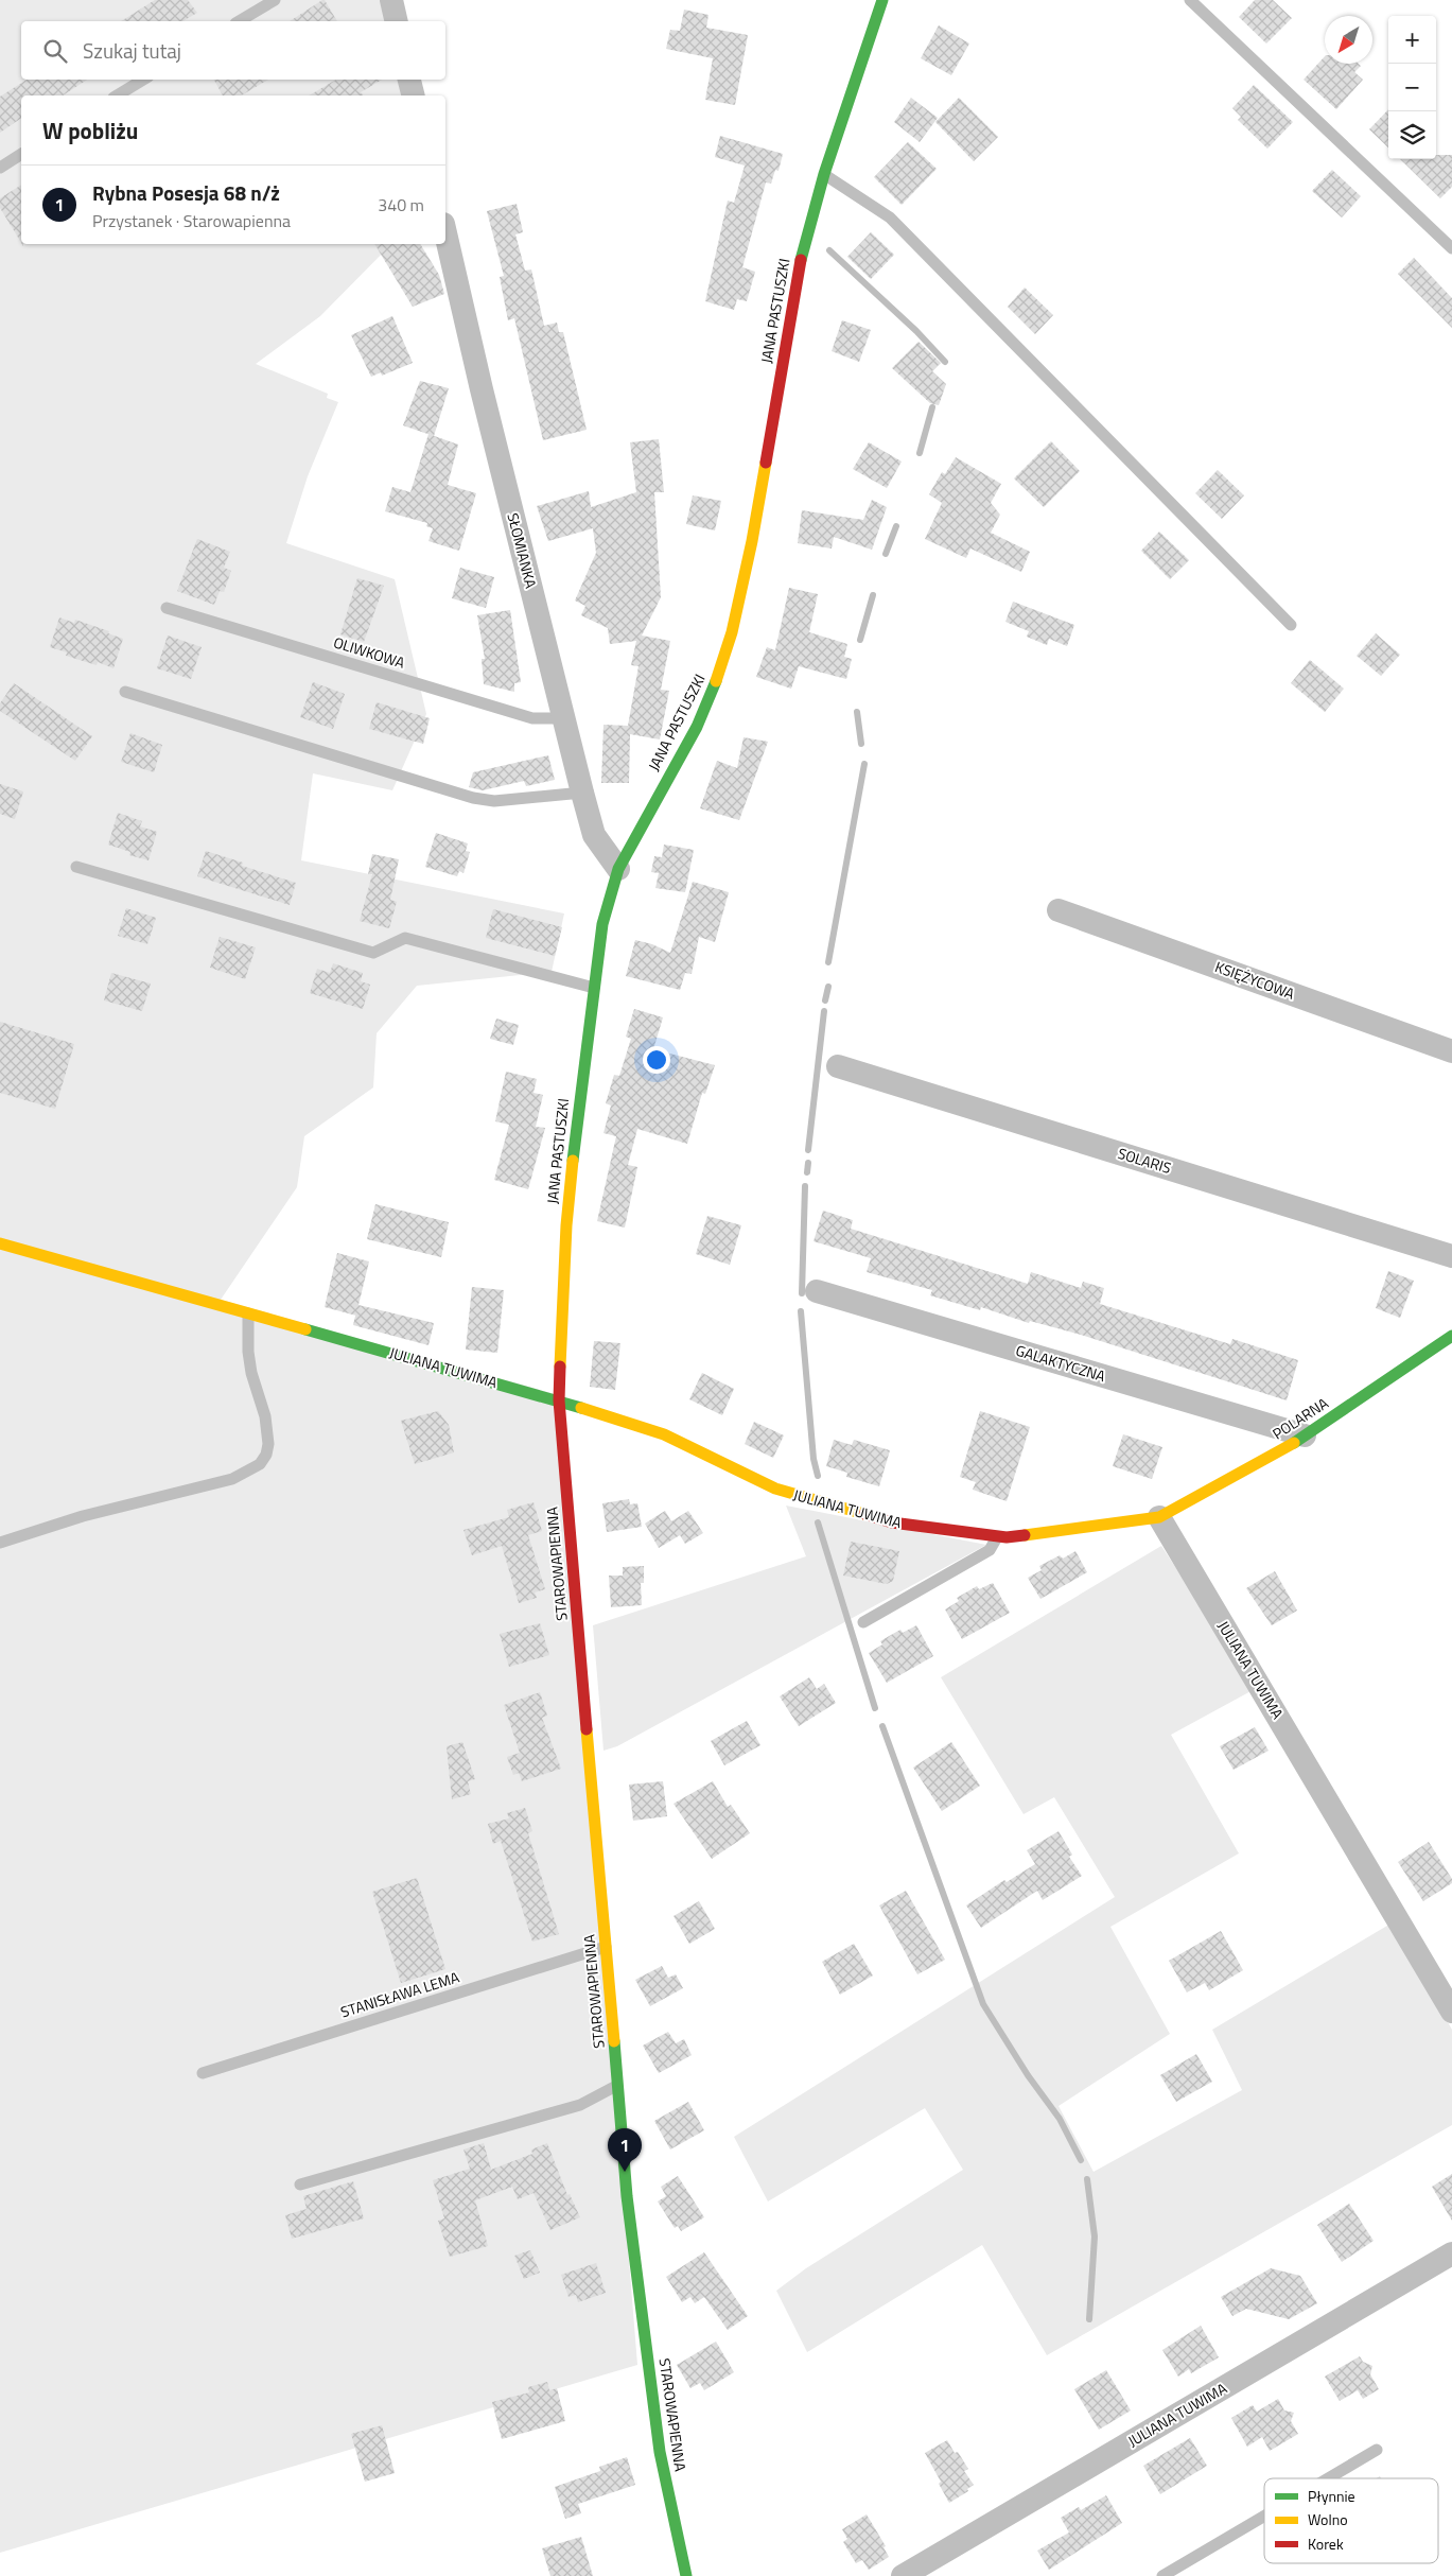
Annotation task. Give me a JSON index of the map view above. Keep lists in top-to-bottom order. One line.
{"streets":{"street":["JANA PASTUSZKI","SŁOMIANKA","KSIĘŻYCOWA","SOLARIS","GALAKTYCZNA","JULIANA TUWIMA","POLARNA","STAROWAPIENNA"],"lane":["OLIWKOWA","STANISŁAWA LEMA"]},"crossings":[["JANA PASTUSZKI","SŁOMIANKA"],["JANA PASTUSZKI","JULIANA TUWIMA"],["JANA PASTUSZKI","STAROWAPIENNA"],["SŁOMIANKA","OLIWKOWA"],["GALAKTYCZNA","POLARNA"],["JULIANA TUWIMA","POLARNA"],["JULIANA TUWIMA","STAROWAPIENNA"],["STAROWAPIENNA","STANISŁAWA LEMA"]],"legend":["Płynnie","Wolno","Korek"],"north":"bottom left","page":{"map_buttons":["+","−"],"search":"Szukaj tutaj","heading":"W pobliżu","list":[{"mark":"1","name":"Rybna Posesja 68 n/ż","note":"Przystanek · Starowapienna","value":"340 m"}],"pins":"1"}}
